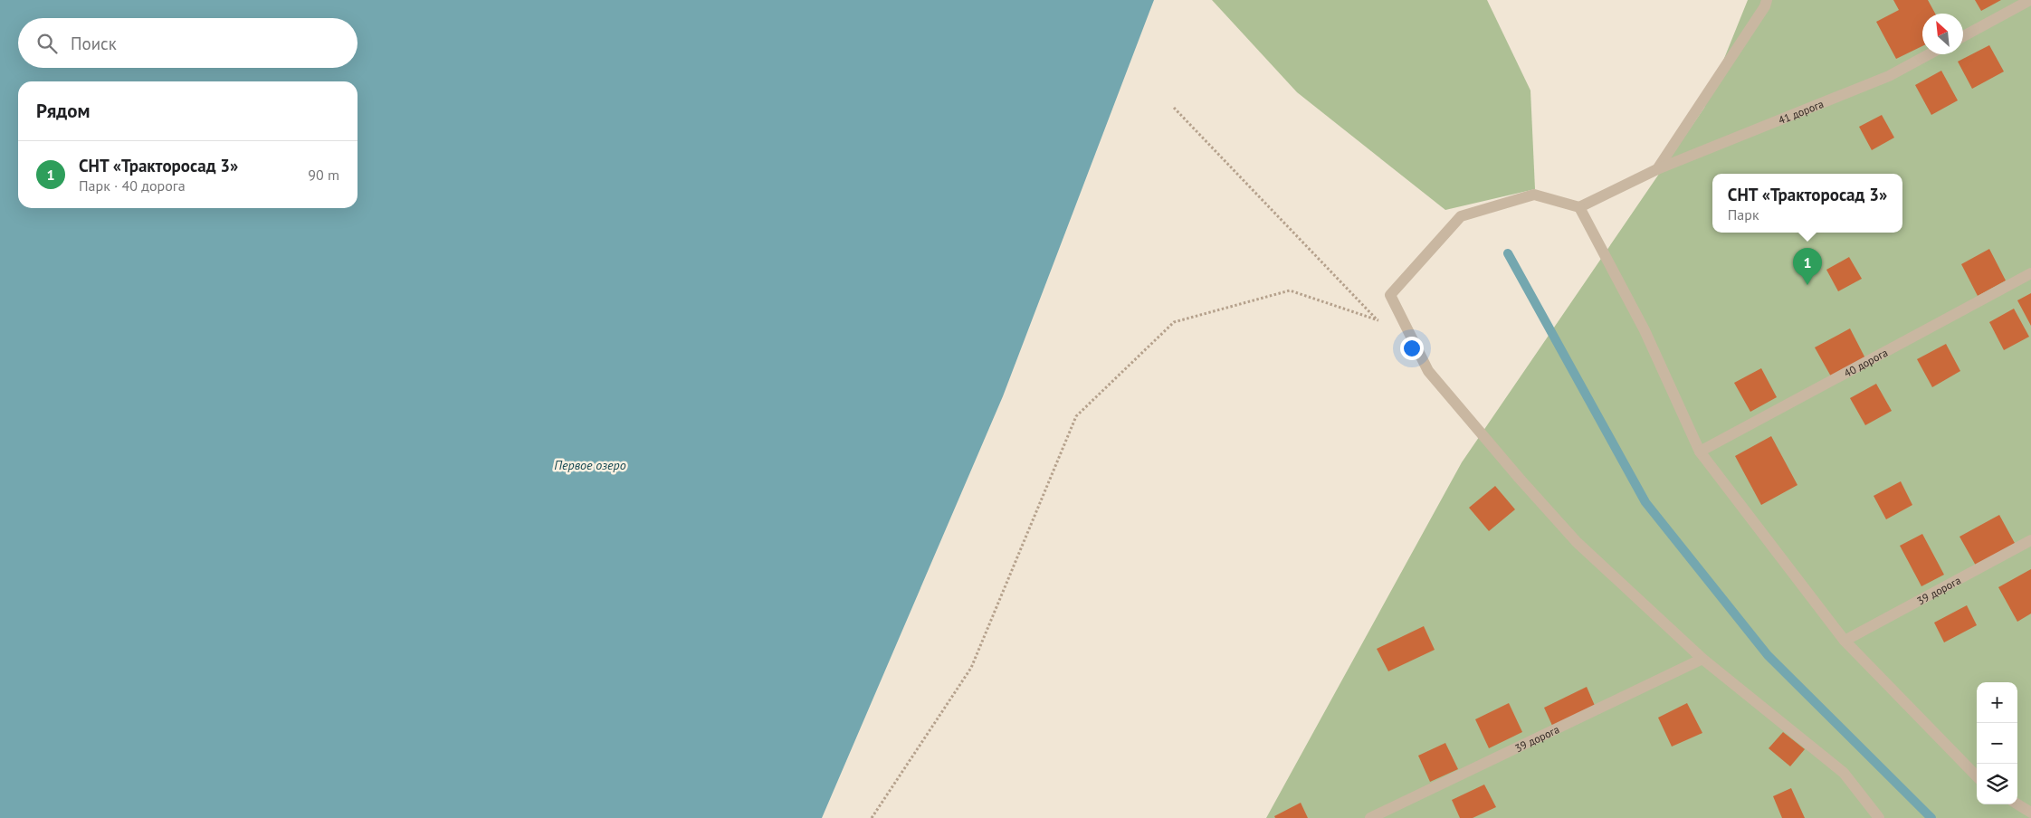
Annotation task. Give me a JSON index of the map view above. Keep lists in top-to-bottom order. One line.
{"streets":{"street":["41 дорога","40 дорога","39 дорога"]},"water":["Первое озеро"],"north":"top left","page":{"search":"Поиск","heading":"Рядом","list":[{"mark":"1","name":"СНТ «Тракторосад 3»","note":"Парк · 40 дорога","value":"90 m"}],"popup":["СНТ «Тракторосад 3»","Парк"],"pins":"1","map_buttons":["+","−"]}}
